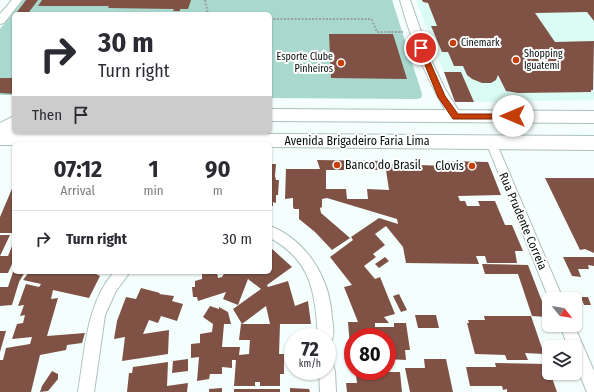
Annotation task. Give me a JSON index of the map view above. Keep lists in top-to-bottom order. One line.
{"streets":{"highway":["Avenida Brigadeiro Faria Lima"],"street":["Rua Prudente Correia"]},"crossings":[["Avenida Brigadeiro Faria Lima","Rua Prudente Correia"]],"places":["Cinemark","Shopping Iguatemi","Esporte Clube Pinheiros","Banco do Brasil","Clovis"],"north":"bottom right","page":{"turn":["30 m","Turn right"],"then":"Then","eta":["07:12","Arrival","1","min","90","m"],"list":[{"name":"Turn right","value":"30 m"}],"speed":"72 km/h","limit":"80"}}
